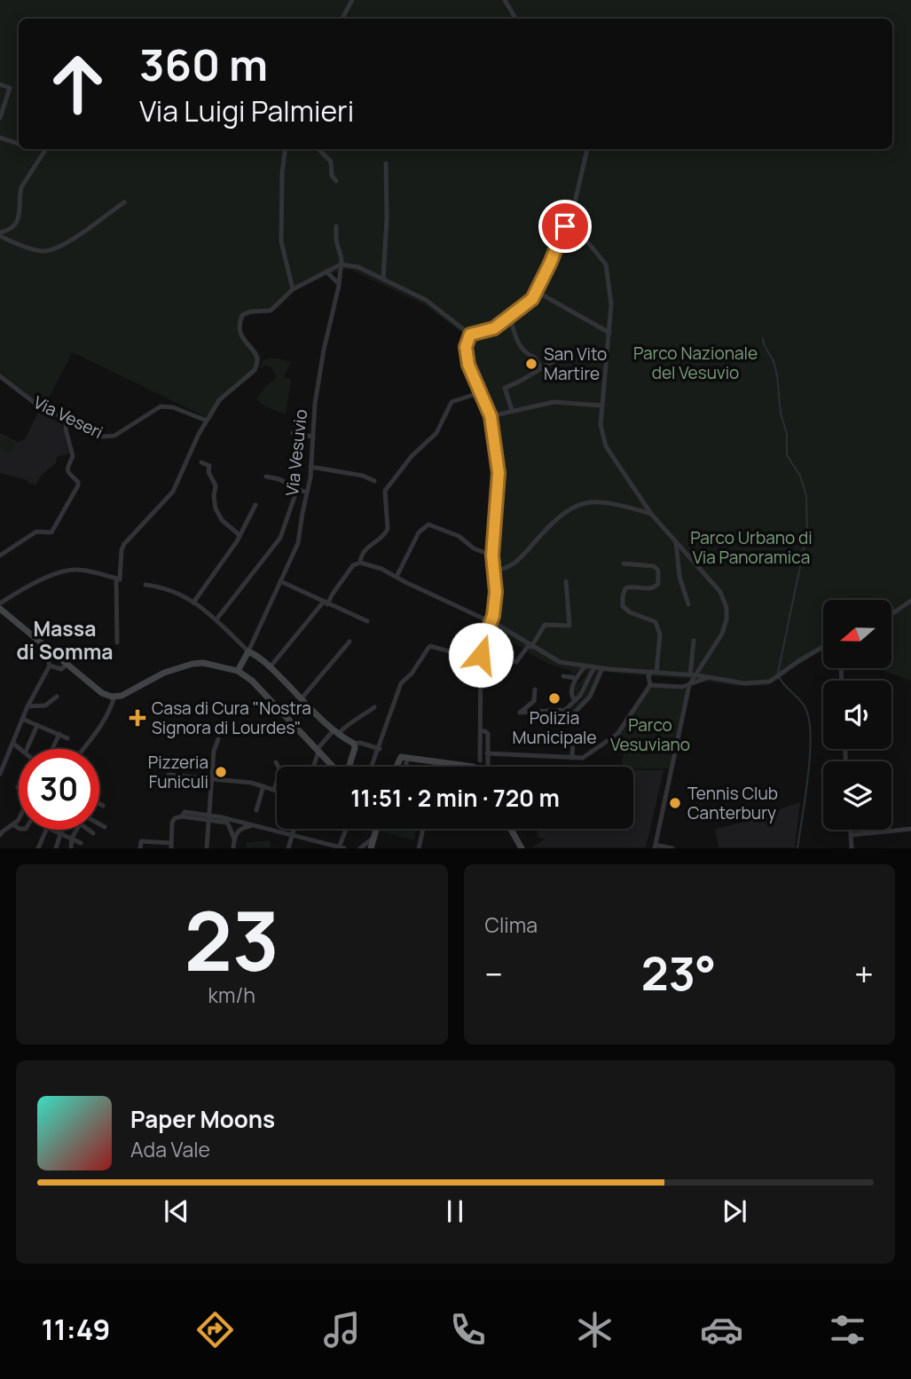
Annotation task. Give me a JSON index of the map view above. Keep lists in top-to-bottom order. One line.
{"streets":{"street":["Via Veseri","Via Vesuvio"]},"districts":["Massa di Somma"],"parks":["Parco Nazionale del Vesuvio","Parco Urbano di Via Panoramica","Parco Vesuviano"],"places":{"other":["San Vito Martire","Polizia Municipale","Pizzeria Funiculi","Tennis Club Canterbury"],"health":["Casa di Cura \"Nostra Signora di Lourdes\""]},"north":"left","page":{"turn":["360 m","Via Luigi Palmieri"],"limit":"30","trip":"11:51 · 2 min · 720 m","tile":[["23","km/h"],"Clima"],"heat":["−","23°","+"],"song":["Paper Moons","Ada Vale"],"tabs":"11:49"}}
